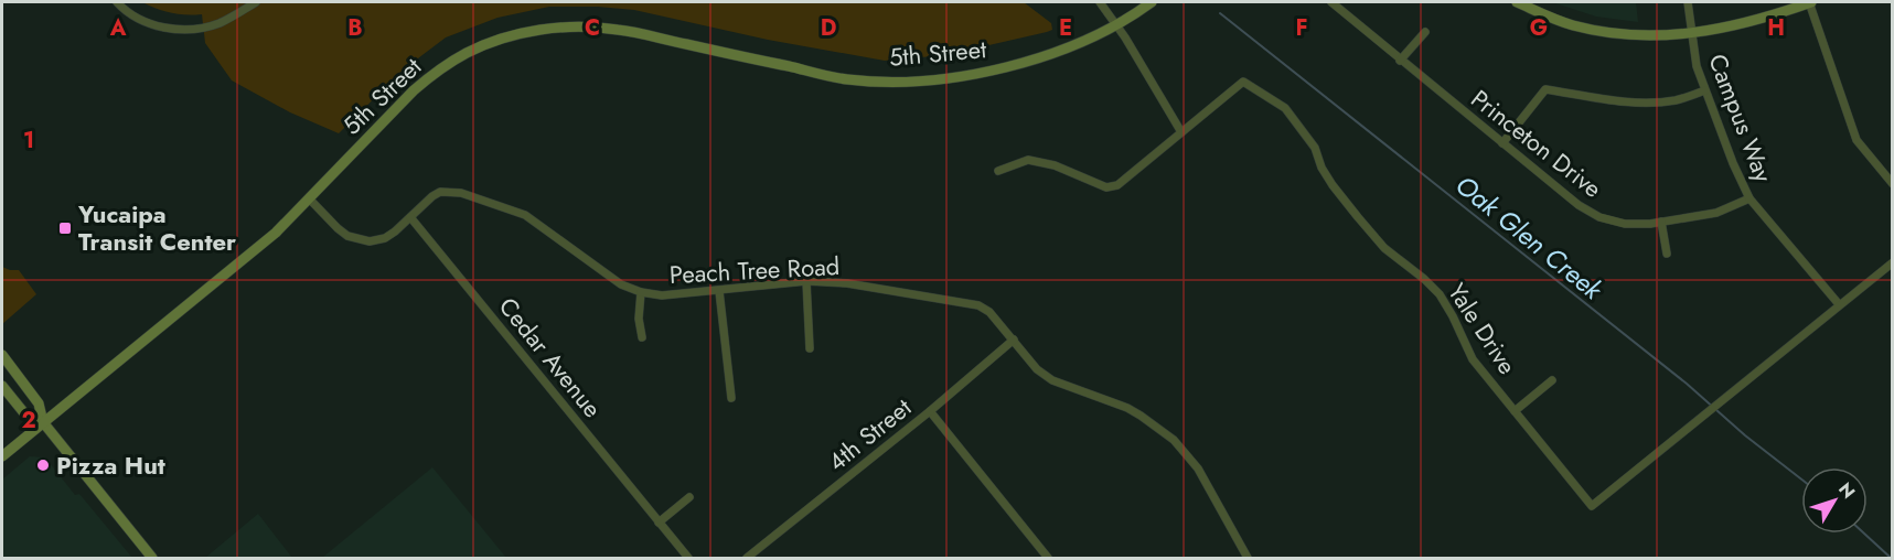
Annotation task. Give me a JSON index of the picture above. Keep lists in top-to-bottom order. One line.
{"streets":{"main road":["5th Street"],"street":["Campus Way","Princeton Drive","Peach Tree Road","Yale Drive","Cedar Avenue","4th Street"]},"crossings":[["5th Street","Peach Tree Road"],["Campus Way","Princeton Drive"],["Campus Way","Yale Drive"],["Peach Tree Road","Cedar Avenue"],["Peach Tree Road","4th Street"]],"water":["Oak Glen Creek"],"places":{"transit":["Yucaipa Transit Center"],"other":["Pizza Hut"]},"north":"top right","grid":{"columns":["A","B","C","D","E","F","G","H"],"rows":["1","2"]}}
